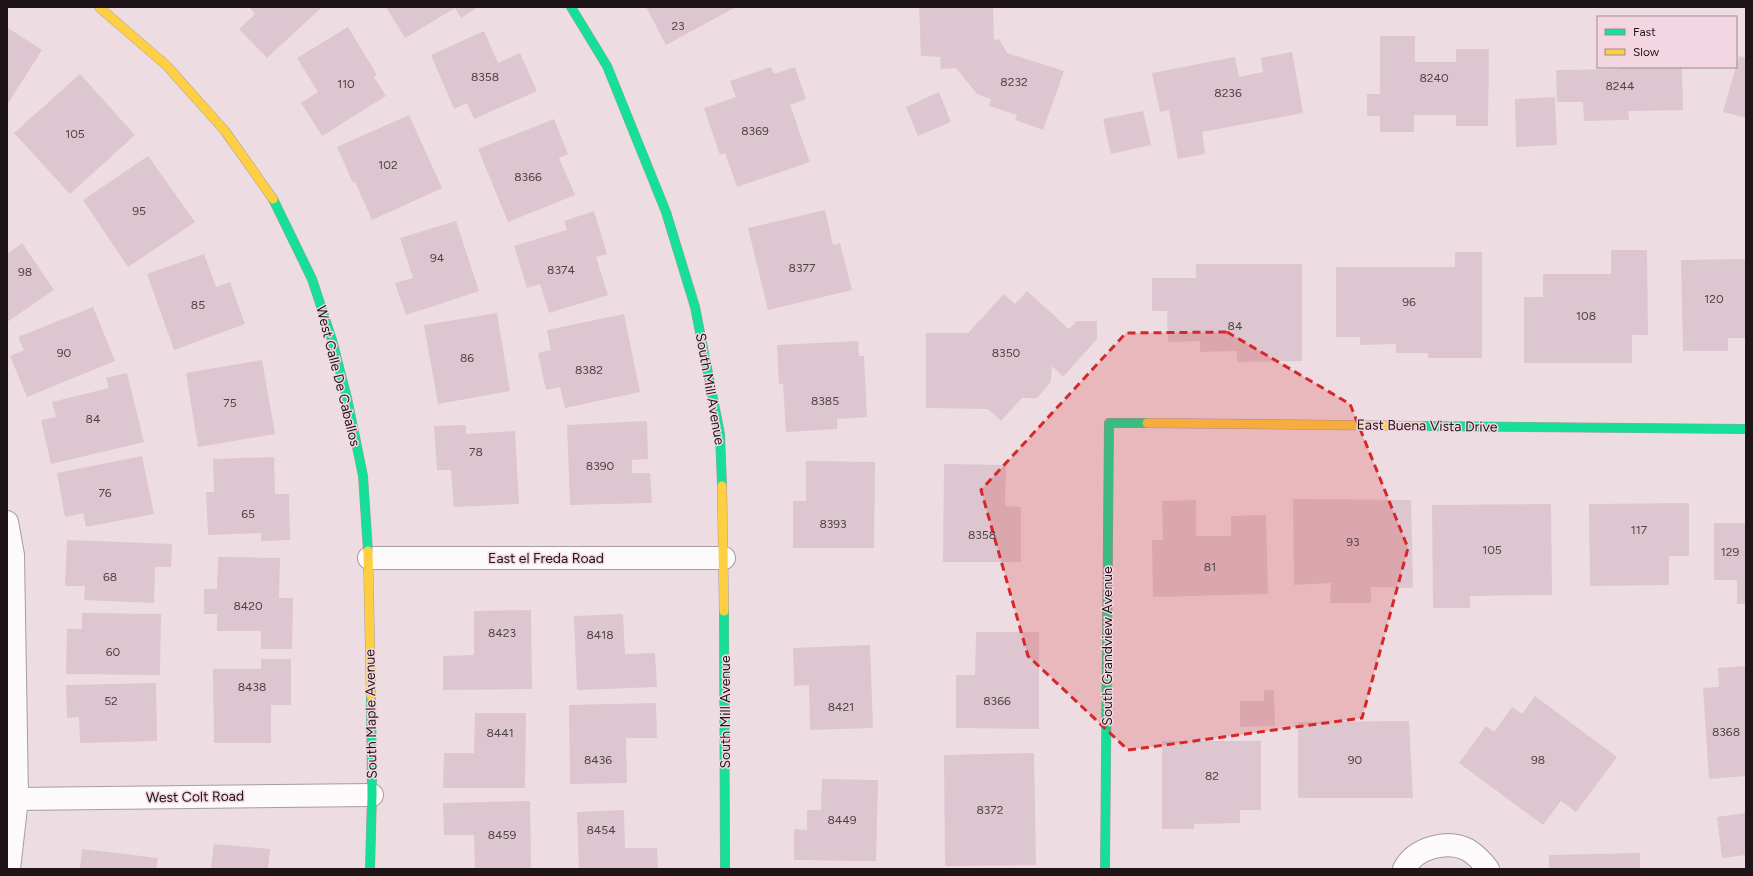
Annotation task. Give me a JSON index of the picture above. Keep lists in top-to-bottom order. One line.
{"streets":{"street":["West Calle De Caballos","South Mill Avenue","East Buena Vista Drive","East el Freda Road","South Grandview Avenue","South Maple Avenue","West Colt Road"]},"crossings":[["West Calle De Caballos","East el Freda Road"],["West Calle De Caballos","South Maple Avenue"],["South Mill Avenue","East el Freda Road"],["East Buena Vista Drive","South Grandview Avenue"],["East el Freda Road","South Maple Avenue"],["South Maple Avenue","West Colt Road"]],"house_numbers":["23","8358","8240","8232","110","8244","8236","8369","105","102","8366","95","94","8377","8374","98","120","96","85","108","84","90","8350","86","8382","8385","75","84","78","8390","76","65","8393","117","8358","93","105","129","81","68","8420","8423","8418","60","8438","52","8366","8421","8368","8441","8436","90","98","82","8372","8449","8454","8459"],"legend":["Fast","Slow"]}
